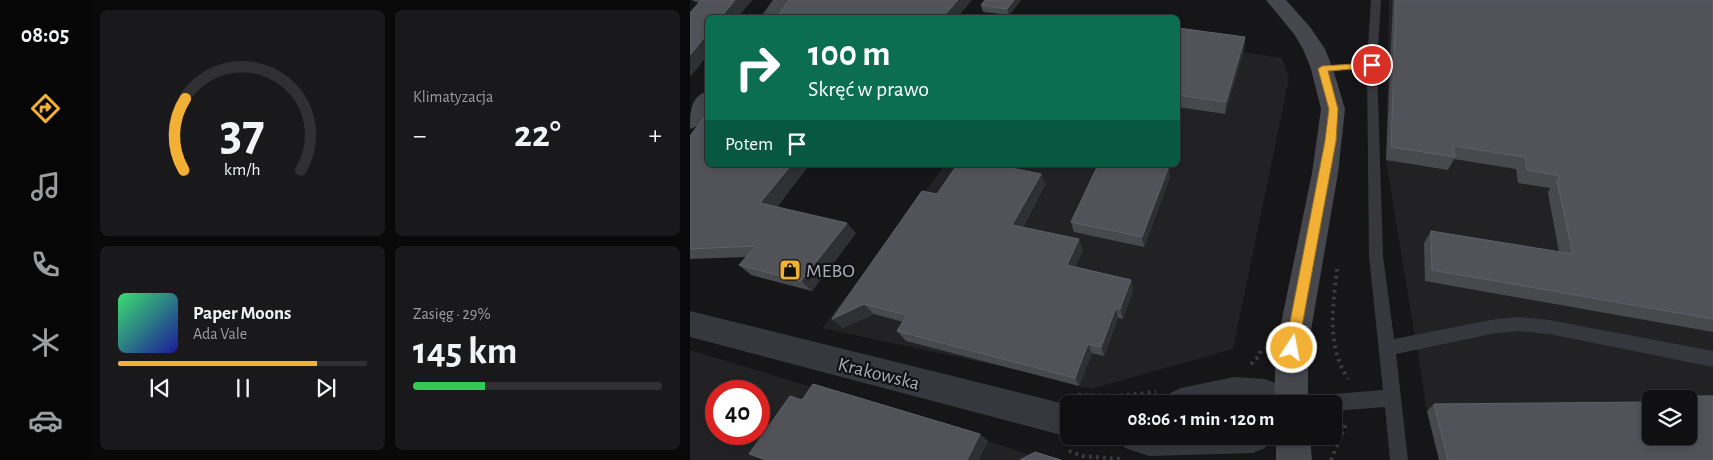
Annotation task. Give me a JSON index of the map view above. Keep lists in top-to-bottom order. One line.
{"streets":{"street":["Krakowska"]},"places":{"shop":["MEBO"]},"page":{"tabs":"08:05","tile":["Klimatyzacja",["Zasięg · 29%","145 km"]],"turn":["100 m","Skręć w prawo"],"heat":["−","22°","+"],"then":"Potem","song":["Paper Moons","Ada Vale"],"limit":"40","trip":"08:06 · 1 min · 120 m","gauge":["37","km/h"]}}
